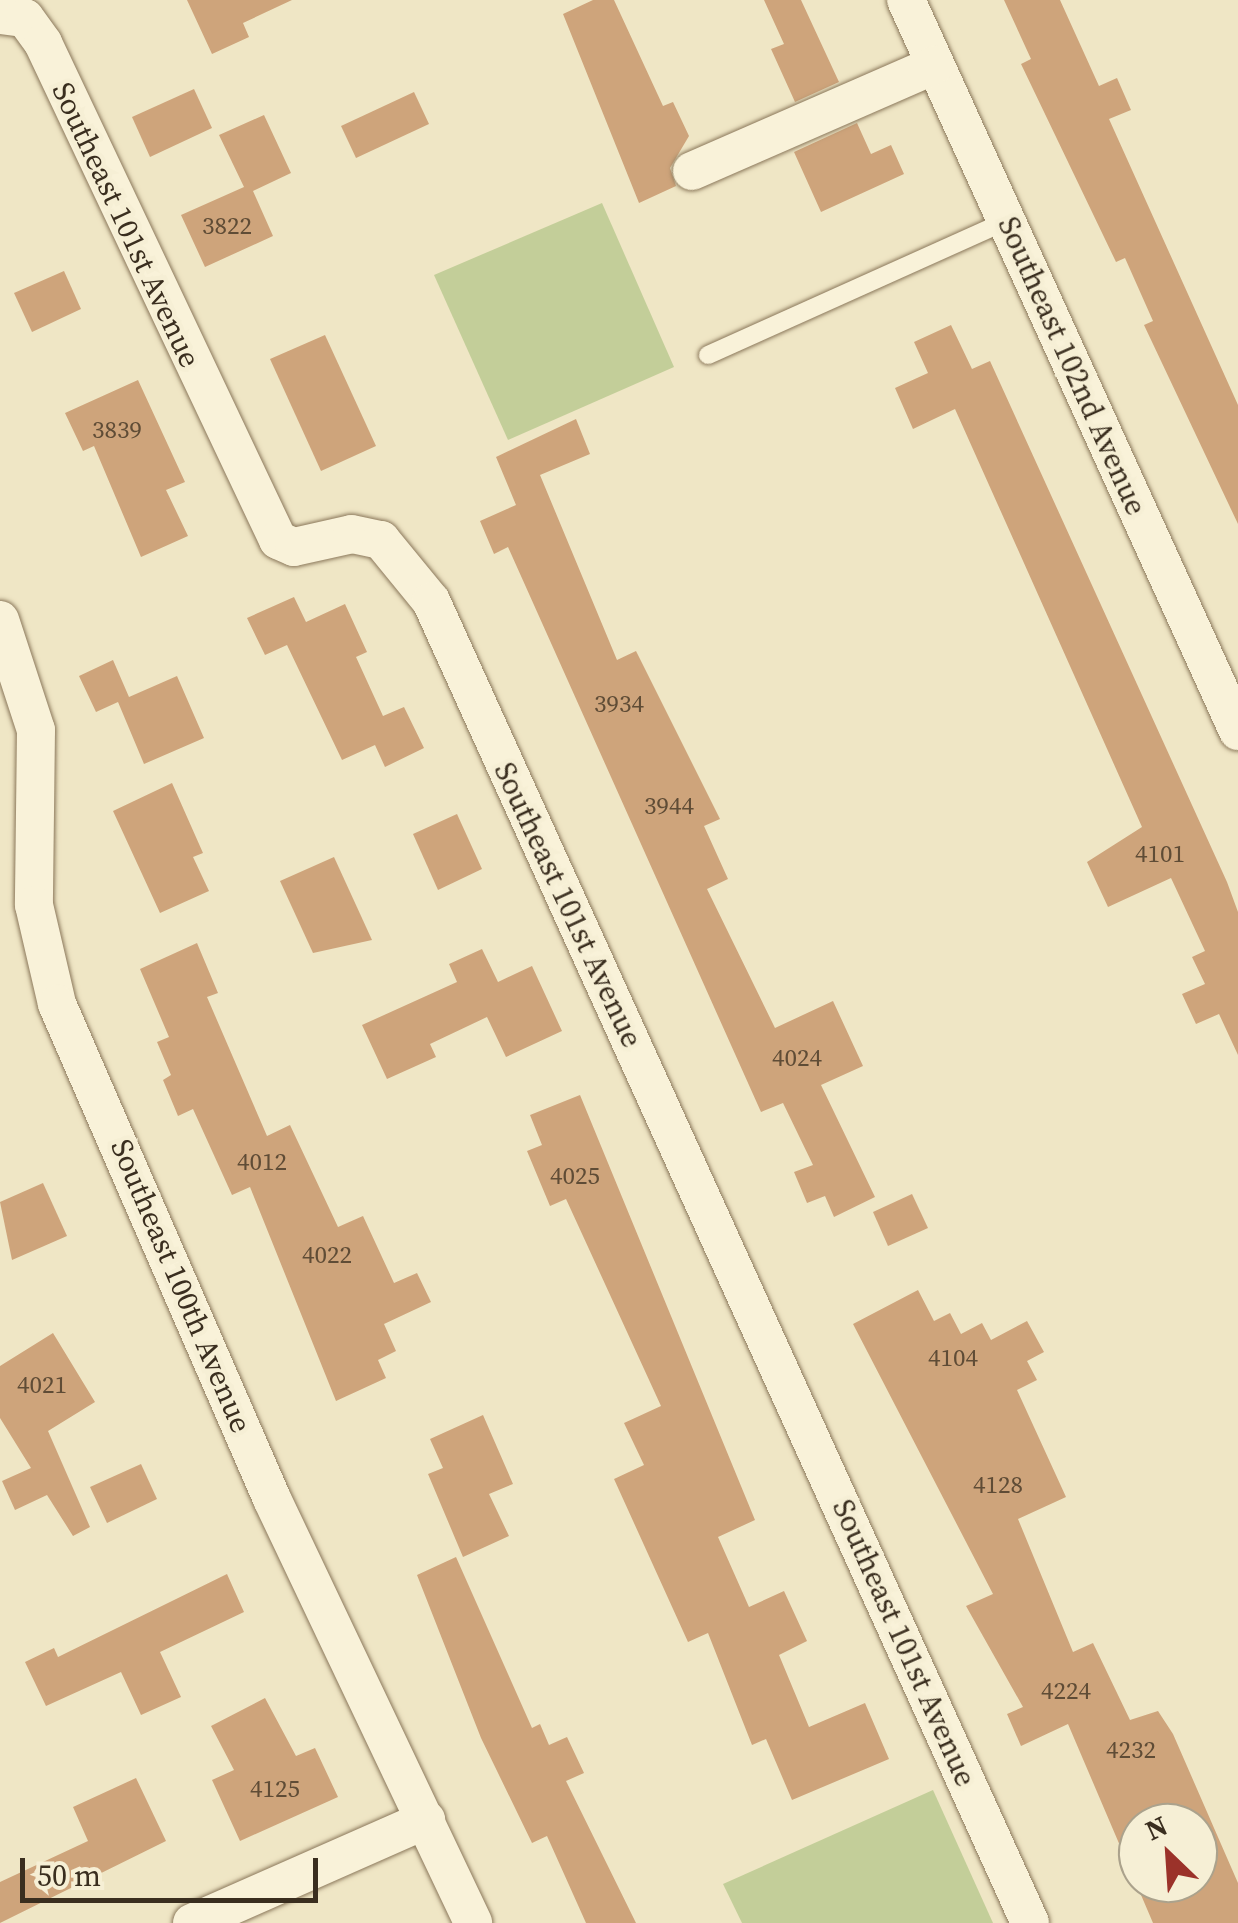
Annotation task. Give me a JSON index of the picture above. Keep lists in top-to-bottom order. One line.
{"streets":{"street":["Southeast 101st Avenue","Southeast 102nd Avenue","Southeast 100th Avenue"]},"house_numbers":["3822","3839","3934","3944","4101","4024","4012","4025","4022","4104","4021","4128","4224","4232","4125"],"scale_bar":"50 m","north":"top left"}
